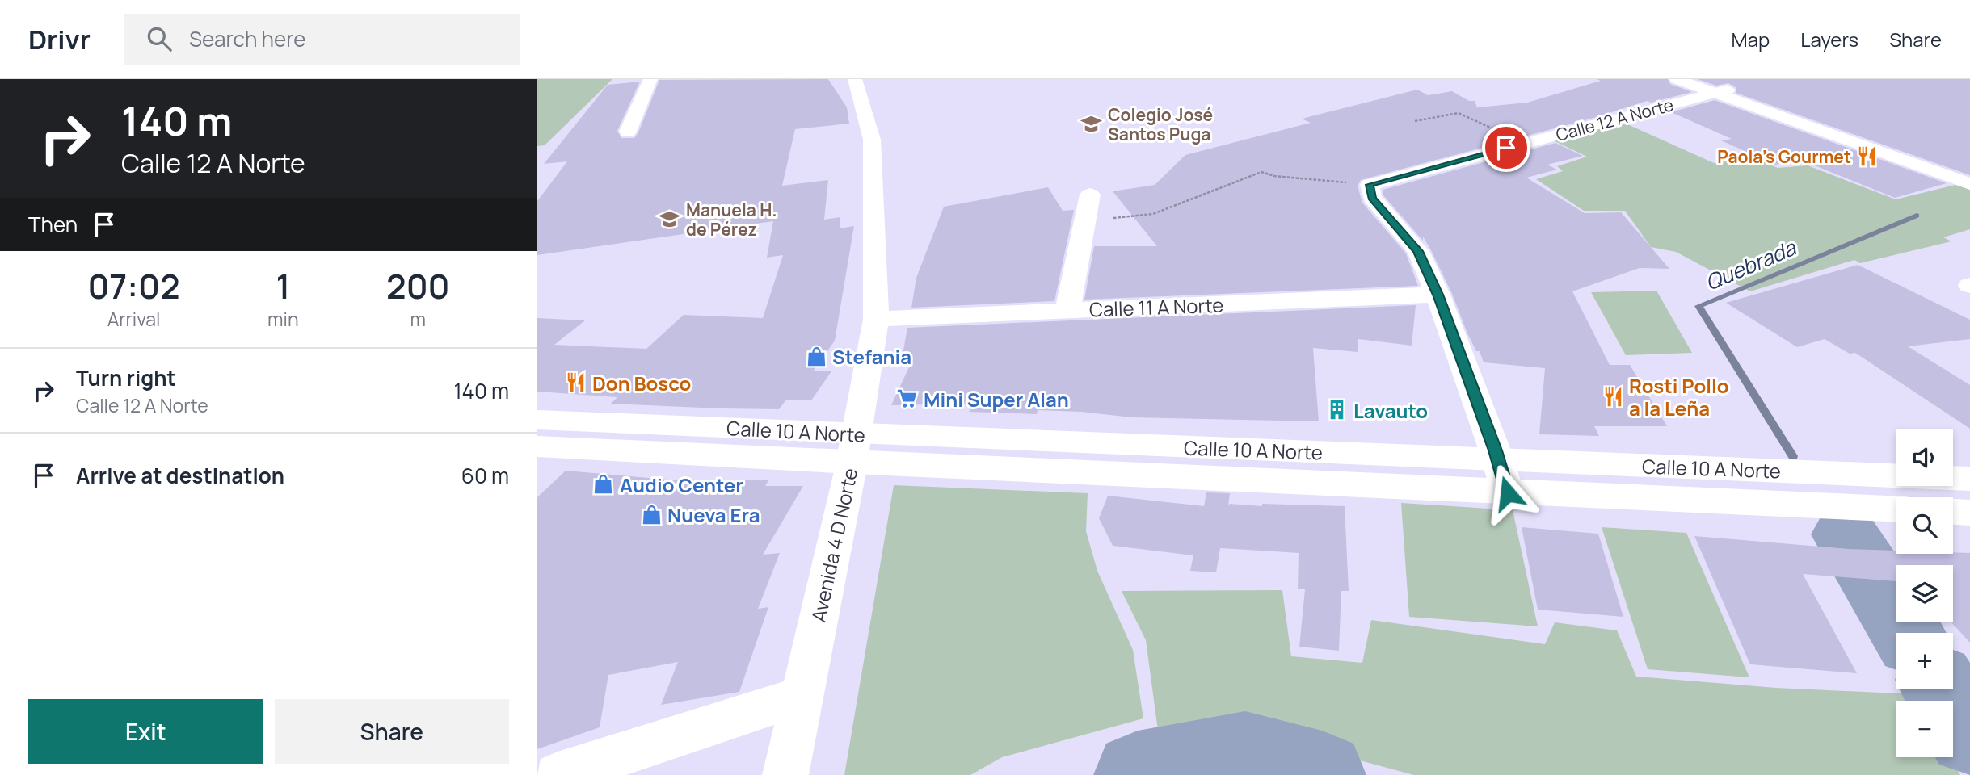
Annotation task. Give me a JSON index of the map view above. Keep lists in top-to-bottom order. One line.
{"streets":{"street":["Calle 12 A Norte","Calle 11 A Norte","Calle 10 A Norte","Avenida 4 D Norte"]},"crossings":[["Calle 11 A Norte","Avenida 4 D Norte"],["Calle 10 A Norte","Avenida 4 D Norte"]],"water":["Quebrada"],"places":{"school or university":["Colegio José Santos Puga","Manuela H. de Pérez"],"restaurant":["Paola's Gourmet","Don Bosco","Rosti Pollo a la Leña"],"shop":["Stefania","Audio Center","Nueva Era"],"supermarket":["Mini Super Alan"],"building":["Lavauto"]},"page":{"header":"Drivr","search":"Search here","nav":["Map","Layers","Share"],"turn":["140 m","Calle 12 A Norte"],"then":"Then","eta":["07:02","Arrival","1","min","200","m"],"list":[{"name":"Turn right","note":"Calle 12 A Norte","value":"140 m"},{"name":"Arrive at destination","value":"60 m"}],"map_buttons":["+","−"],"buttons":["Exit","Share"]}}
